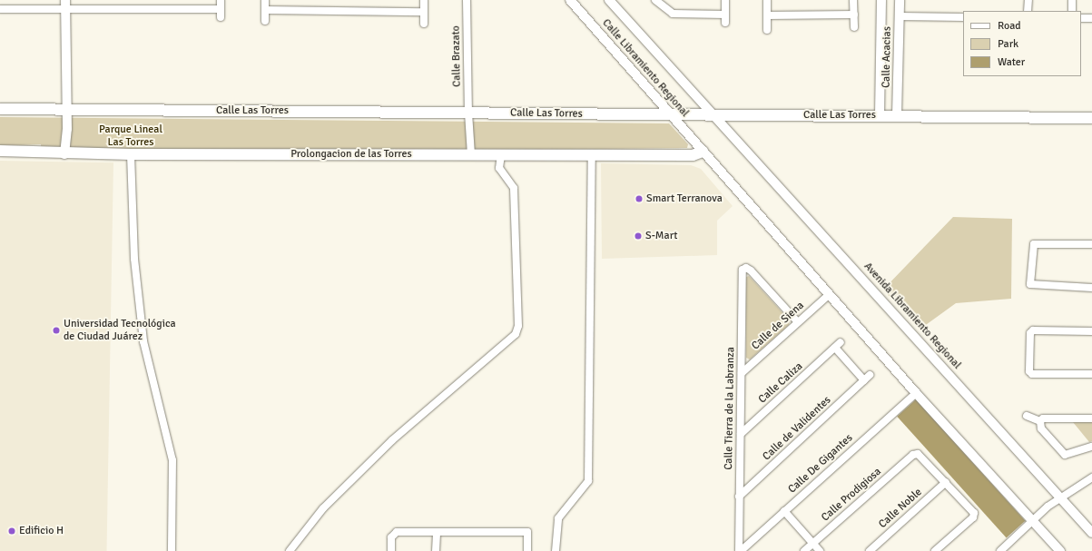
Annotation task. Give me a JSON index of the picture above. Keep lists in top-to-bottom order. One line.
{"streets":{"main road":["Calle Las Torres","Prolongacion de las Torres"],"street":["Calle Brazato","Calle Acacias","Calle Libramiento Regional","Avenida Libramiento Regional","Calle de Siena","Calle Caliza","Calle Tierra de la Labranza","Calle de Validentes","Calle De Gigantes","Calle Prodigiosa","Calle Noble"]},"crossings":[["Calle Brazato","Calle Las Torres"],["Calle Brazato","Prolongacion de las Torres"],["Calle Acacias","Calle Las Torres"],["Calle Libramiento Regional","Calle Las Torres"],["Calle Libramiento Regional","Prolongacion de las Torres"],["Calle Libramiento Regional","Avenida Libramiento Regional"],["Calle Las Torres","Avenida Libramiento Regional"],["Calle de Siena","Calle Tierra de la Labranza"],["Calle Caliza","Calle Tierra de la Labranza"],["Calle Caliza","Calle de Validentes"],["Calle Tierra de la Labranza","Calle de Validentes"],["Calle Tierra de la Labranza","Calle De Gigantes"],["Calle Prodigiosa","Calle Noble"]],"parks":["Parque Lineal Las Torres"],"places":["Smart Terranova","S-Mart","Universidad Tecnológica de Ciudad Juárez","Edificio H"],"legend":["Road","Park","Water"]}
